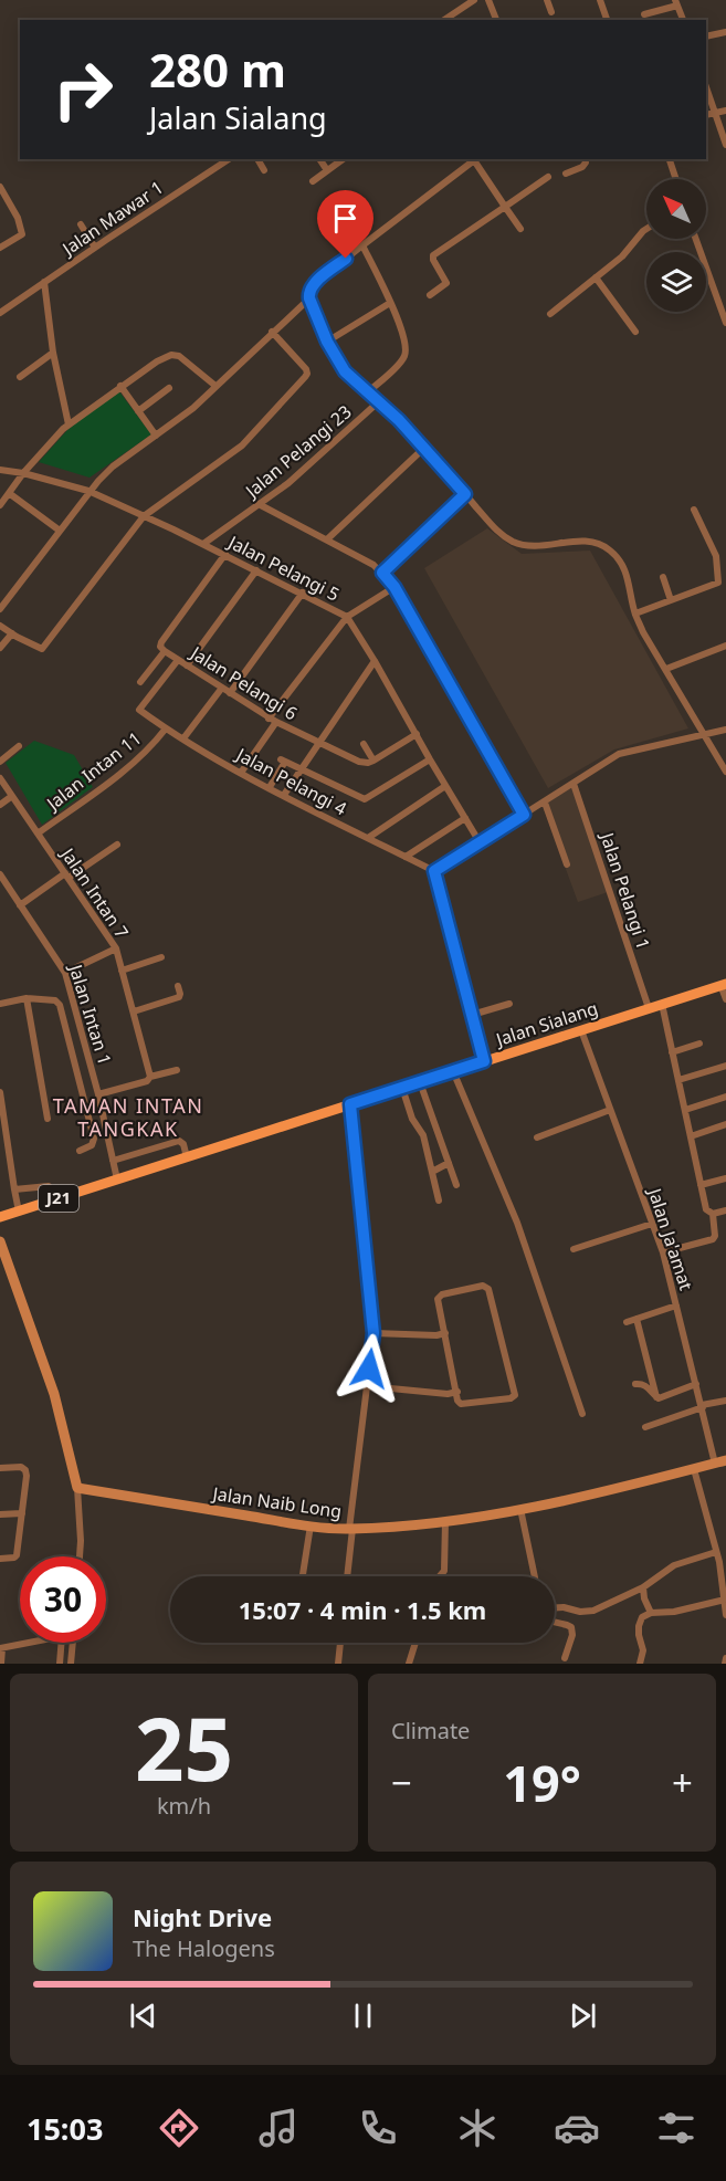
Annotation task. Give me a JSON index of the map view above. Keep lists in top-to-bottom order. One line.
{"streets":{"main road":["Jalan Sialang","J21","Jalan Naib Long"],"street":["Jalan Mawar 1","Jalan Pelangi 23","Jalan Pelangi 5","Jalan Pelangi 6","Jalan Intan 11","Jalan Pelangi 4","Jalan Pelangi 1","Jalan Intan 7","Jalan Intan 1","Jalan Ja'amat"]},"crossings":[["Jalan Pelangi 23","Jalan Pelangi 5"],["Jalan Pelangi 5","Jalan Pelangi 6"],["Jalan Pelangi 6","Jalan Pelangi 4"],["Jalan Intan 11","Jalan Pelangi 4"],["Jalan Intan 11","Jalan Intan 7"],["Jalan Pelangi 1","Jalan Sialang"],["Jalan Intan 1","Jalan Sialang"],["Jalan Sialang","Jalan Ja'amat"],["Jalan Ja'amat","Jalan Naib Long"]],"districts":["TAMAN INTAN TANGKAK"],"north":"top left","page":{"turn":["280 m","Jalan Sialang"],"limit":"30","trip":"15:07 · 4 min · 1.5 km","tile":[["25","km/h"],"Climate"],"heat":["−","19°","+"],"song":["Night Drive","The Halogens"],"tabs":"15:03"}}
